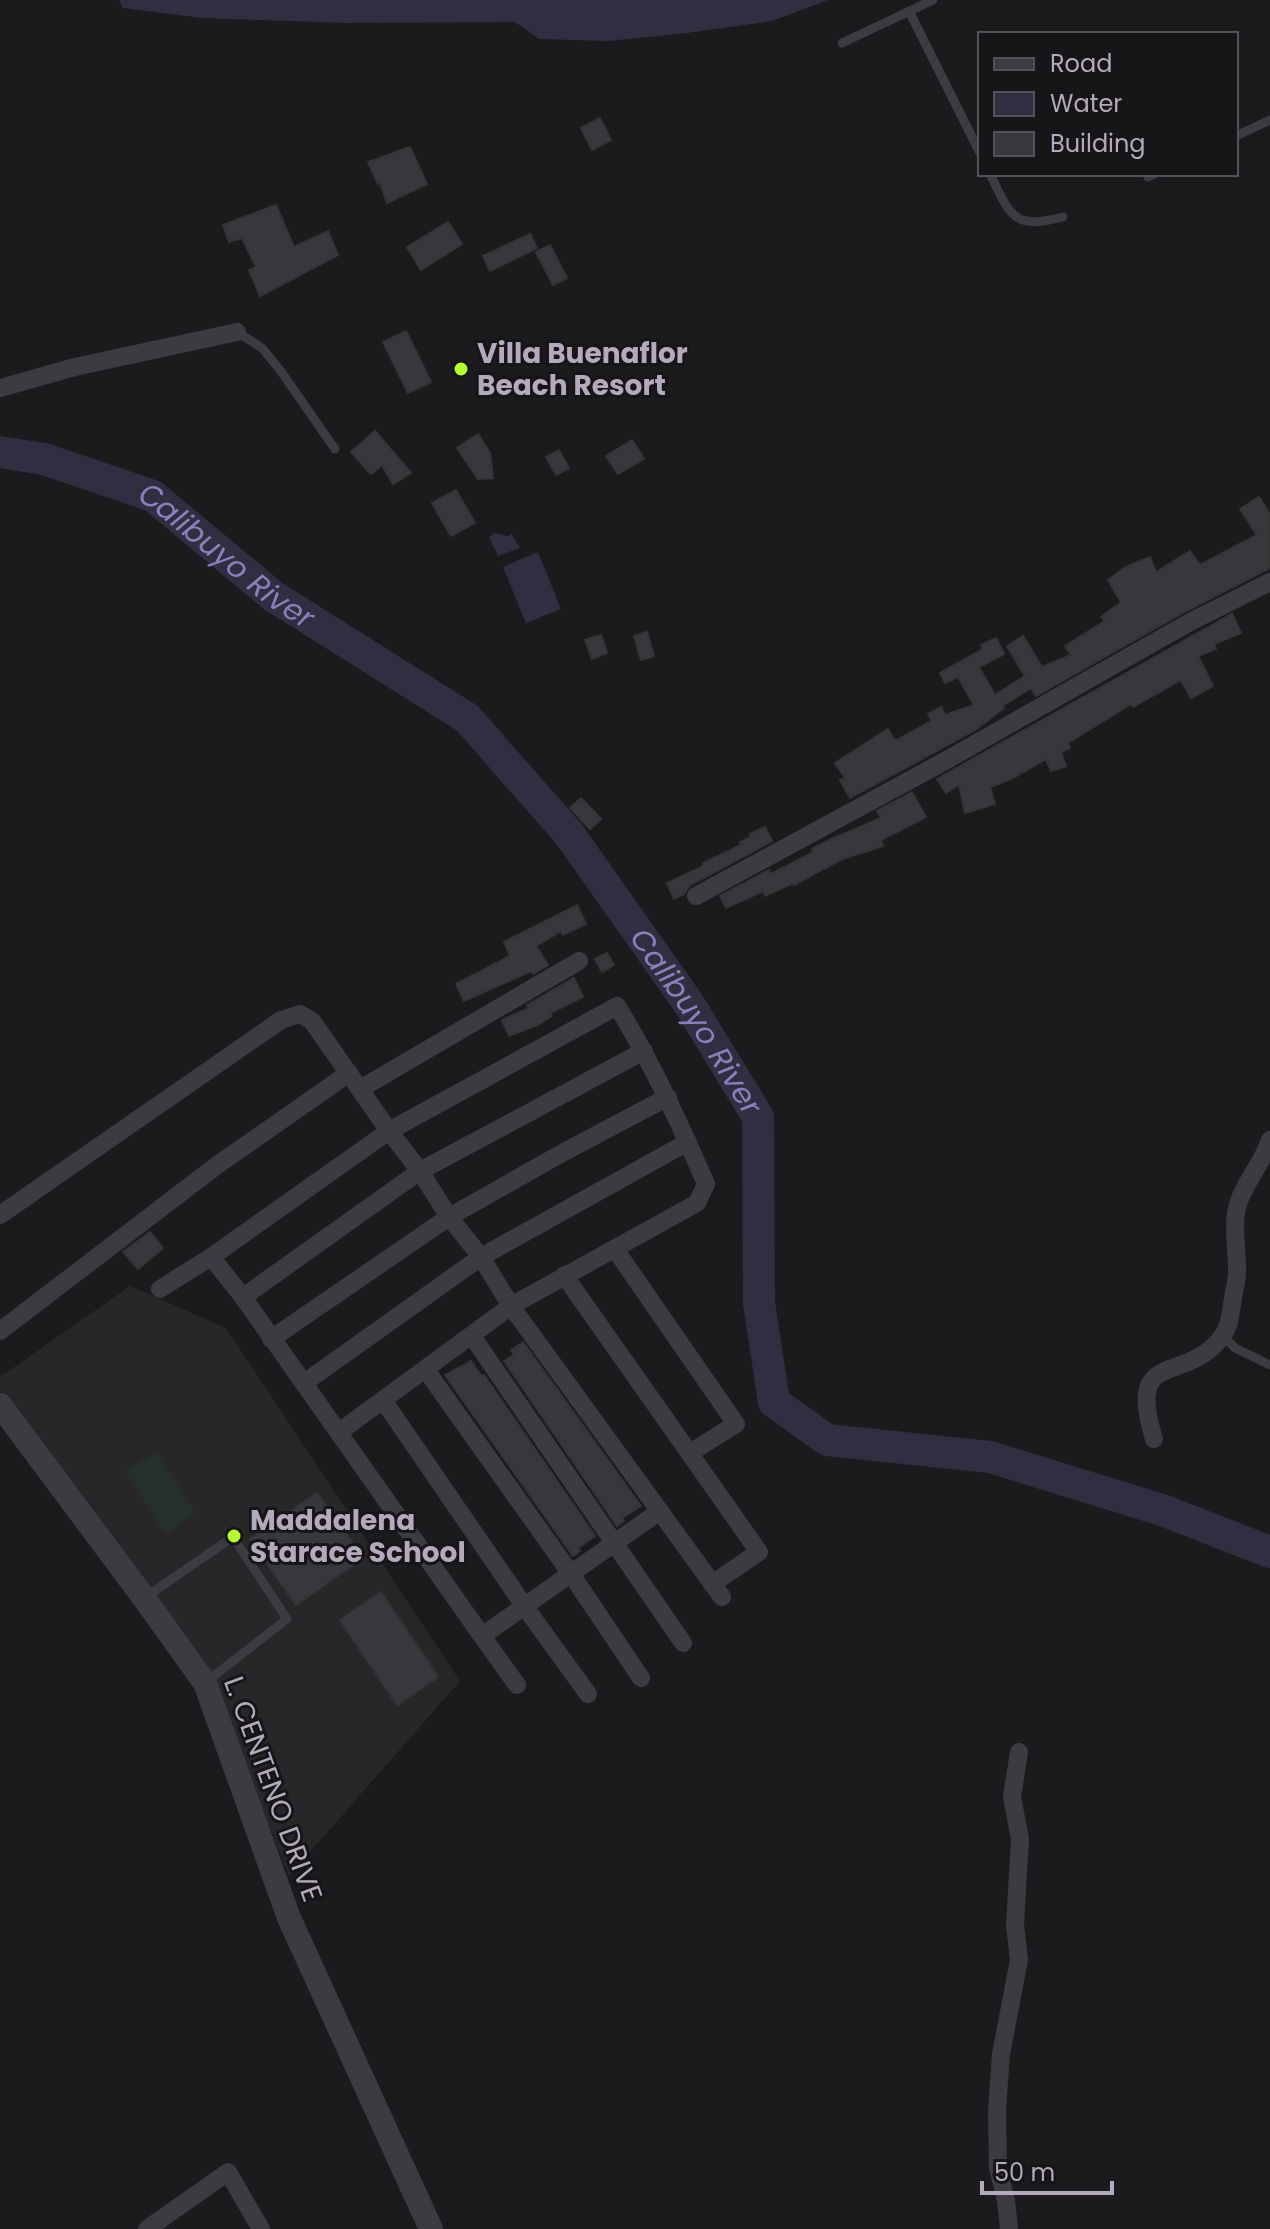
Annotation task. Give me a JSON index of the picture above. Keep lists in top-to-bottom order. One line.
{"streets":{"street":["L. CENTENO DRIVE"]},"water":["Calibuyo River"],"places":["Villa Buenaflor Beach Resort","Maddalena Starace School"],"legend":["Road","Water","Building"],"scale_bar":"50 m"}
